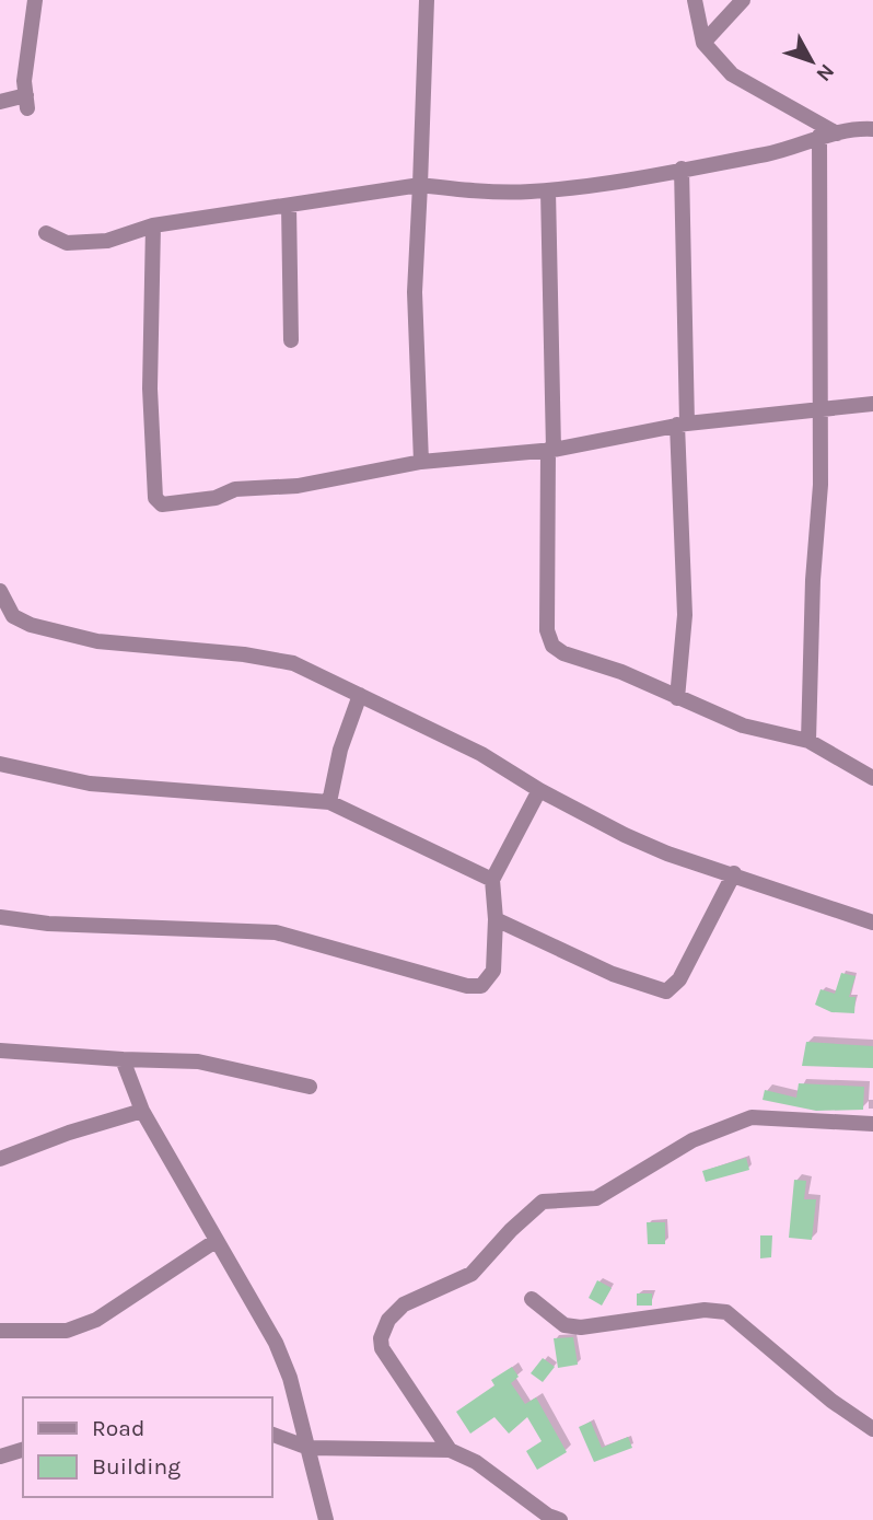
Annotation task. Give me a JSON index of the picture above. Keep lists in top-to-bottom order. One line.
{"legend":["Road","Building"],"north":"bottom right"}
